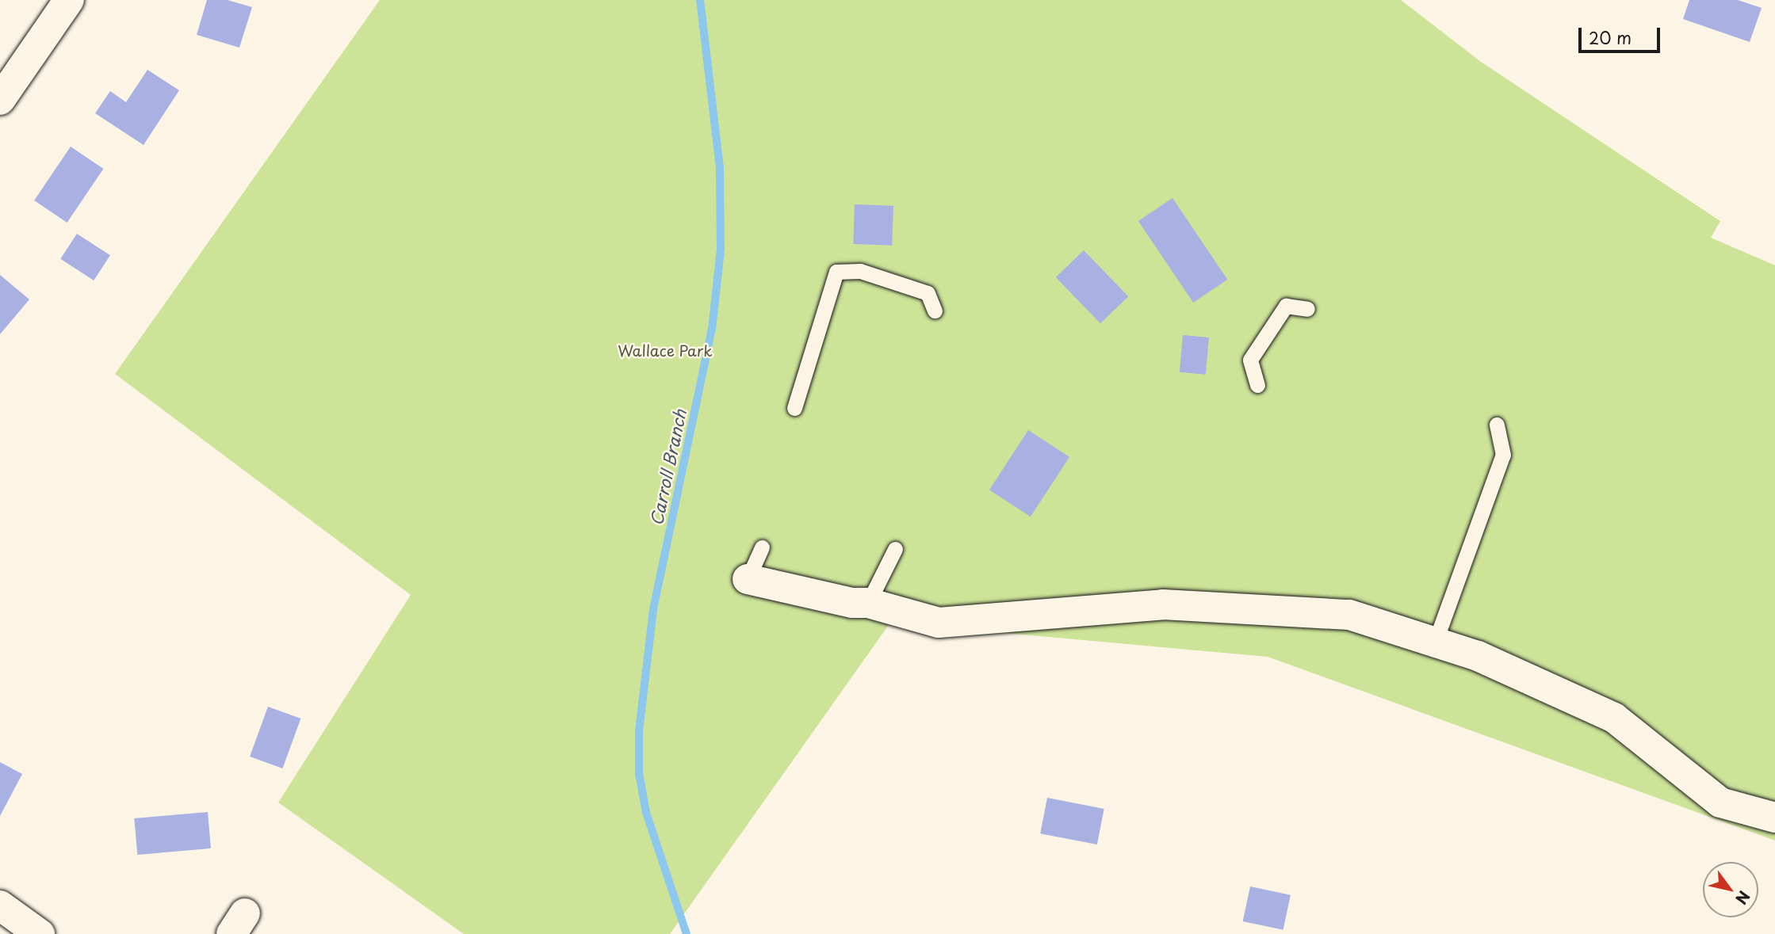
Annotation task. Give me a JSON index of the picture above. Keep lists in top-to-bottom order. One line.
{"water":["Carroll Branch"],"parks":["Wallace Park"],"scale_bar":"20 m","north":"bottom right"}
